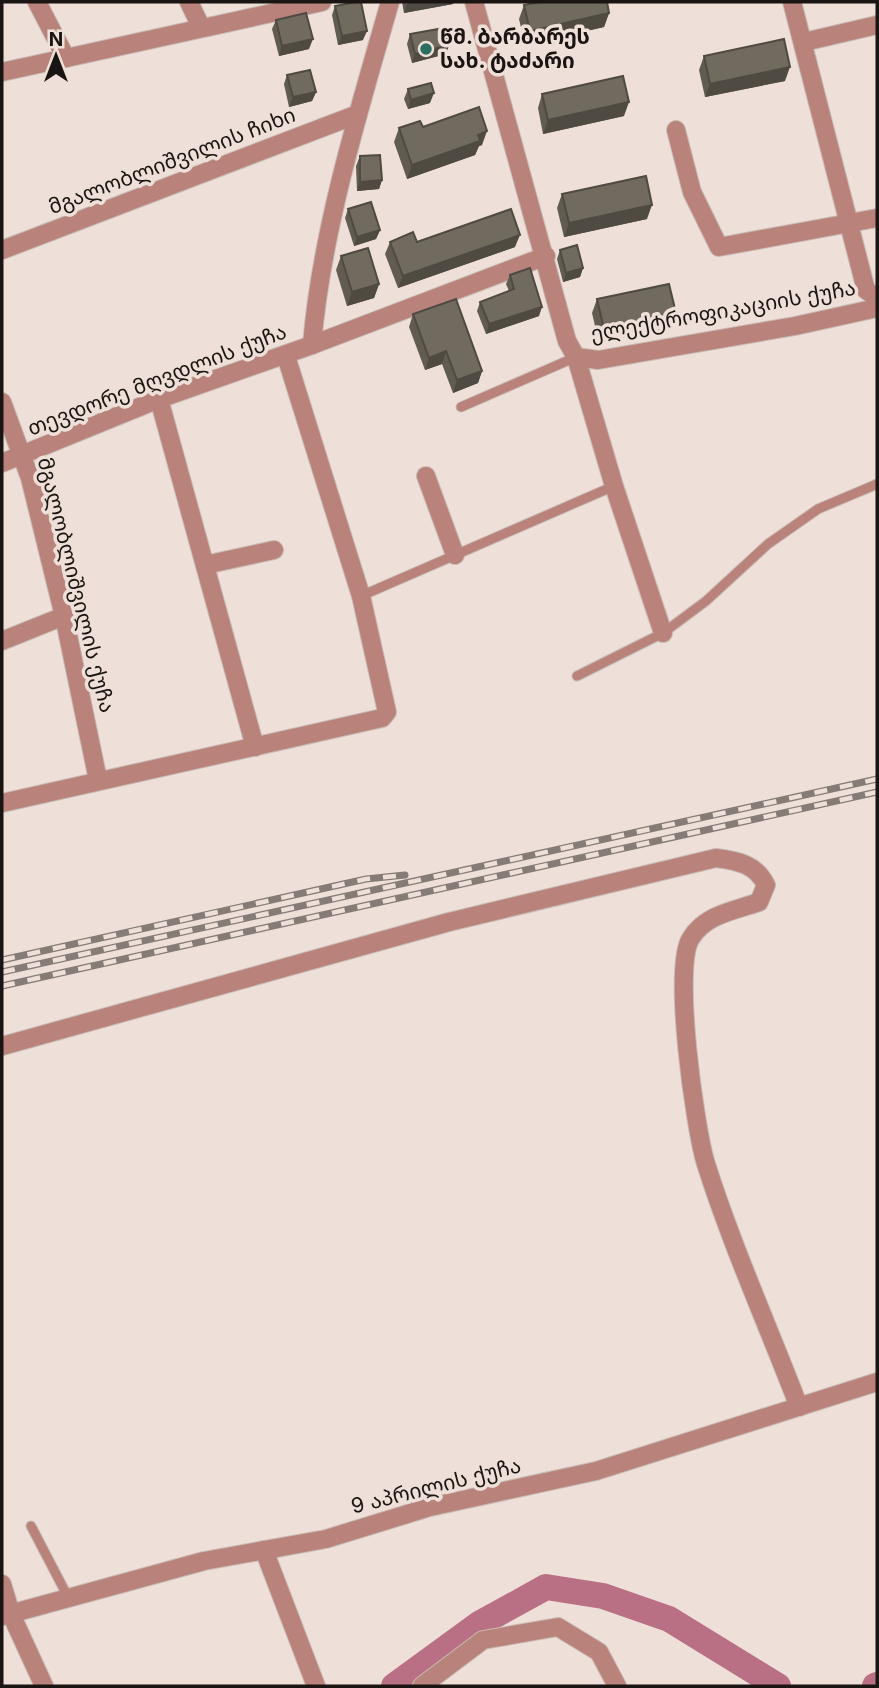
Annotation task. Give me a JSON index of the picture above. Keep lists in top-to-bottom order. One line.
{"streets":{"street":["მგალობლიშვილის ჩიხი","ელექტროფიკაციის ქუჩა","თევდორე მღვდლის ქუჩა","მგალობლიშვილის ქუჩა","9 აპრილის ქუჩა"]},"crossings":[["მგალობლიშვილის ჩიხი","თევდორე მღვდლის ქუჩა"],["თევდორე მღვდლის ქუჩა","მგალობლიშვილის ქუჩა"]],"places":["წმ. ბარბარეს სახ. ტაძარი"],"north":"top"}
